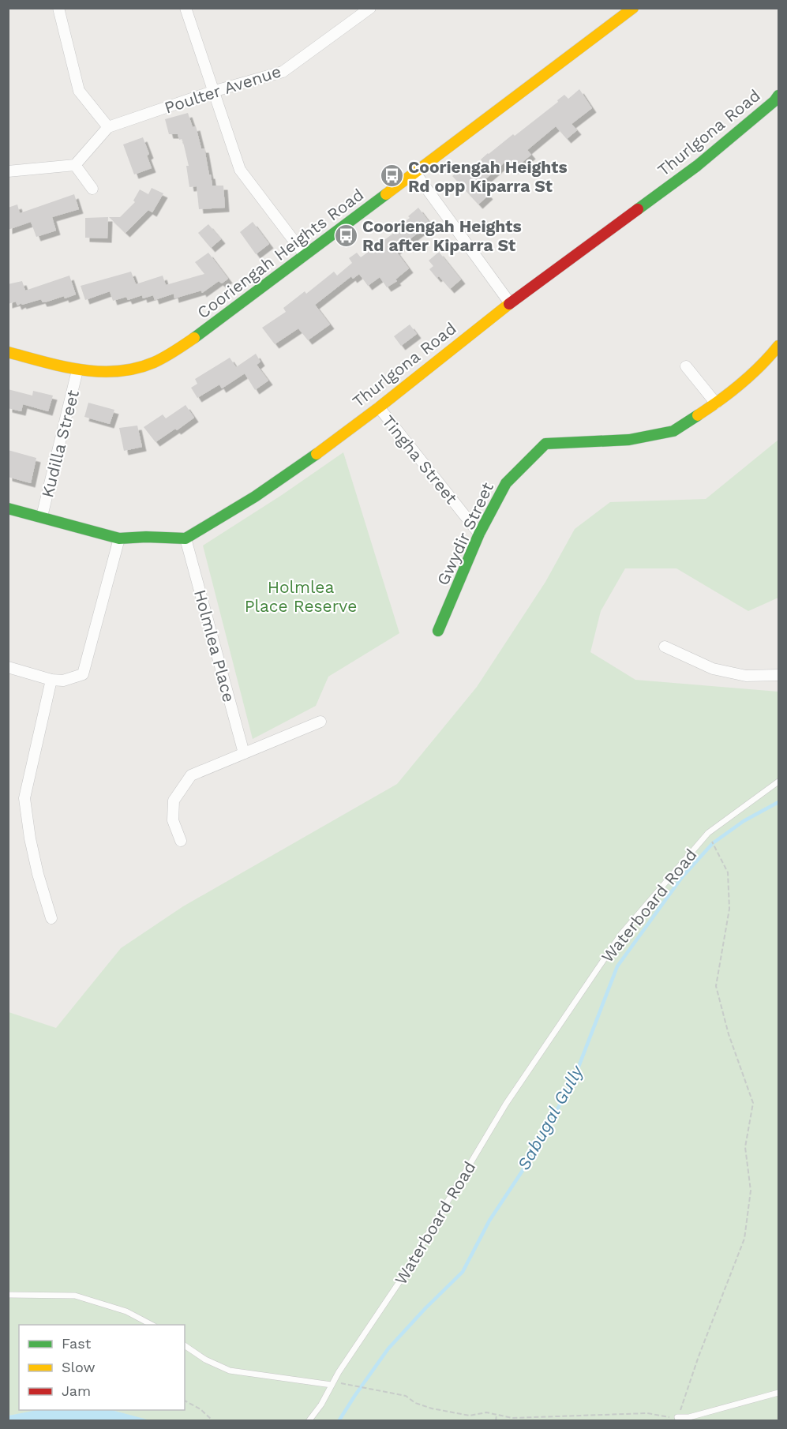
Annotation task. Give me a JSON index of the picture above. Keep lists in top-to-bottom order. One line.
{"streets":{"street":["Poulter Avenue","Thurlgona Road","Cooriengah Heights Road","Kudilla Street","Tingha Street","Gwydir Street","Holmlea Place"],"lane":["Waterboard Road"]},"crossings":[["Thurlgona Road","Tingha Street"],["Thurlgona Road","Holmlea Place"],["Cooriengah Heights Road","Kudilla Street"],["Tingha Street","Gwydir Street"]],"water":["Sabugal Gully"],"parks":["Holmlea Place Reserve"],"places":{"bus stop":["Cooriengah Heights Rd opp Kiparra St","Cooriengah Heights Rd after Kiparra St"]},"legend":["Fast","Slow","Jam"]}
